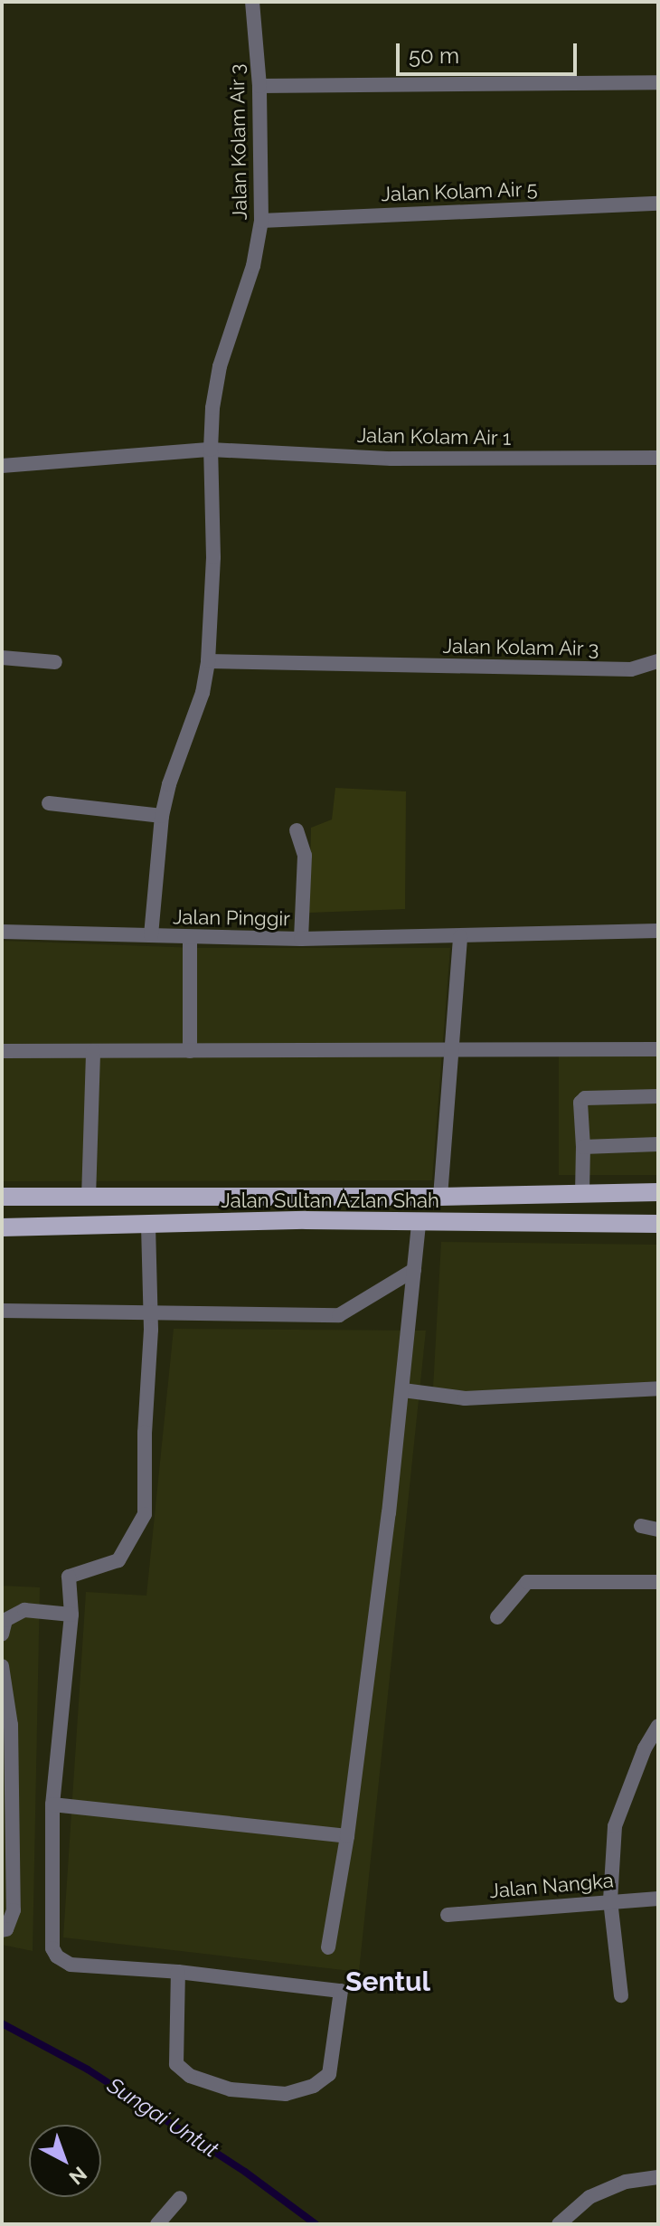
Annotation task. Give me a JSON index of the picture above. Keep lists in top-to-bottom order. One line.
{"streets":{"main road":["Jalan Sultan Azlan Shah"],"street":["Jalan Kolam Air 3","Jalan Kolam Air 5","Jalan Kolam Air 1","Jalan Pinggir","Jalan Nangka"]},"crossings":[["Jalan Kolam Air 3","Jalan Kolam Air 5"],["Jalan Kolam Air 3","Jalan Kolam Air 1"],["Jalan Kolam Air 3","Jalan Pinggir"]],"districts":["Sentul"],"water":["Sungai Untut"],"scale_bar":"50 m","north":"bottom right"}
